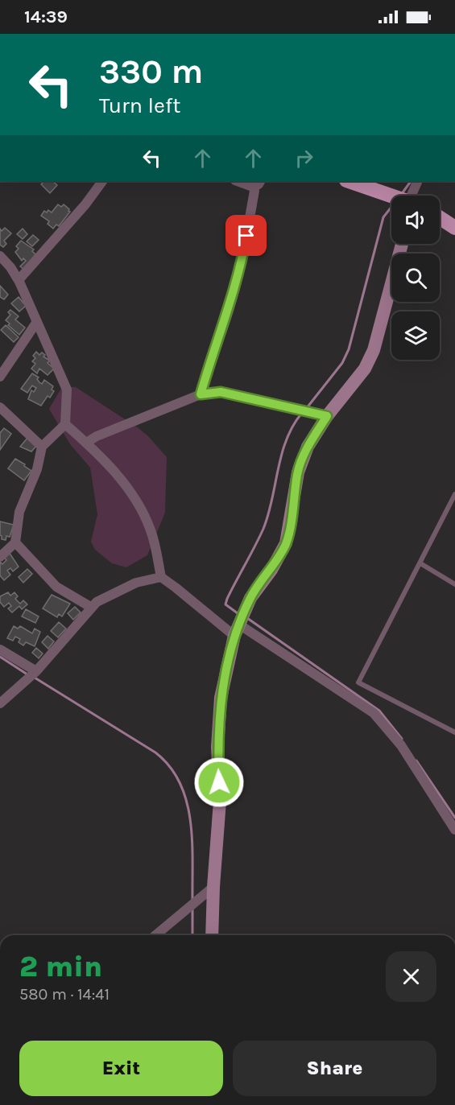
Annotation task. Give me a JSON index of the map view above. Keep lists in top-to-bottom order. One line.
{"page":{"status":"14:39","turn":["330 m","Turn left"],"heading":["2 min","580 m · 14:41"],"buttons":["Exit","Share"]}}
